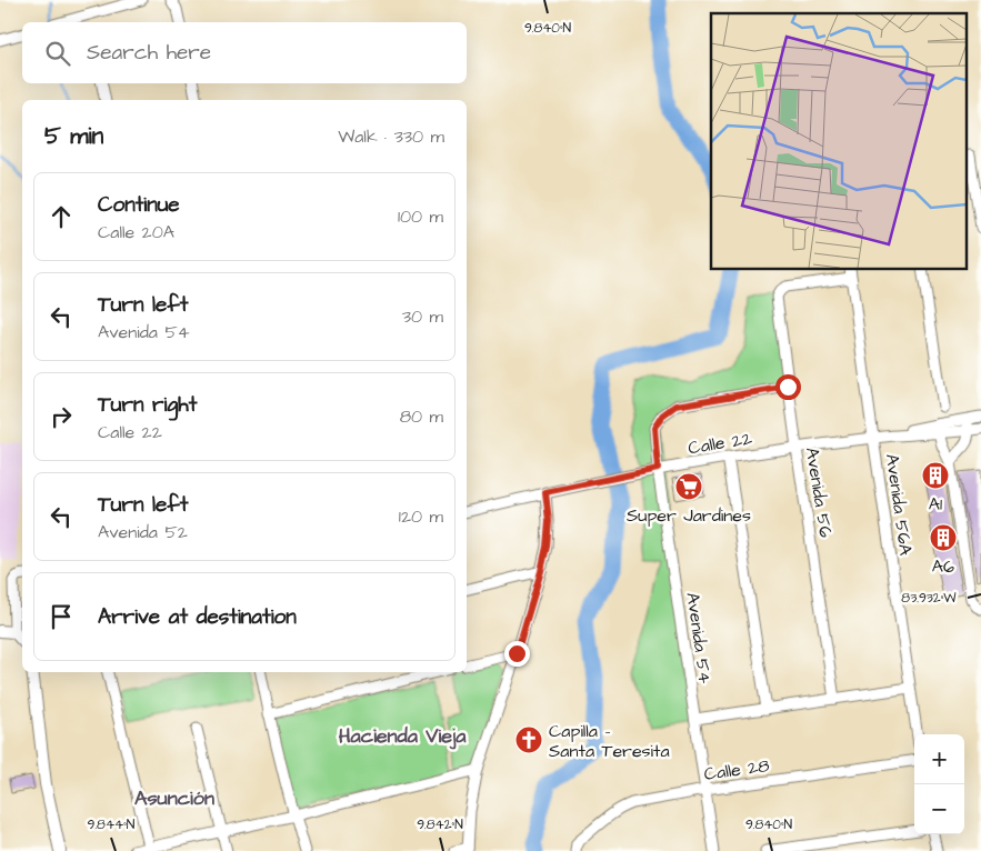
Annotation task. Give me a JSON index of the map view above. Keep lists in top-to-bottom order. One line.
{"streets":{"street":["Calle 22","Avenida 56","Avenida 56A","Avenida 54","Calle 28"]},"crossings":[["Calle 22","Avenida 56"],["Calle 22","Avenida 56A"],["Calle 22","Avenida 54"],["Avenida 56","Avenida 56A"],["Avenida 56","Avenida 54"],["Avenida 54","Calle 28"]],"districts":["Hacienda Vieja","Asunción"],"places":{"building":["A1","A6"],"supermarket":["Super Jardines"],"church":["Capilla - Santa Teresita"]},"page":{"search":"Search here","heading":["5 min","Walk · 330 m"],"list":[["Continue","Calle 20A","100 m"],["Turn left","Avenida 54","30 m"],["Turn right","Calle 22","80 m"],["Turn left","Avenida 52","120 m"],"Arrive at destination"],"map_buttons":["+","−"]},"coordinates":["9.840°N","83.932°W","9.844°N","9.842°N"]}
